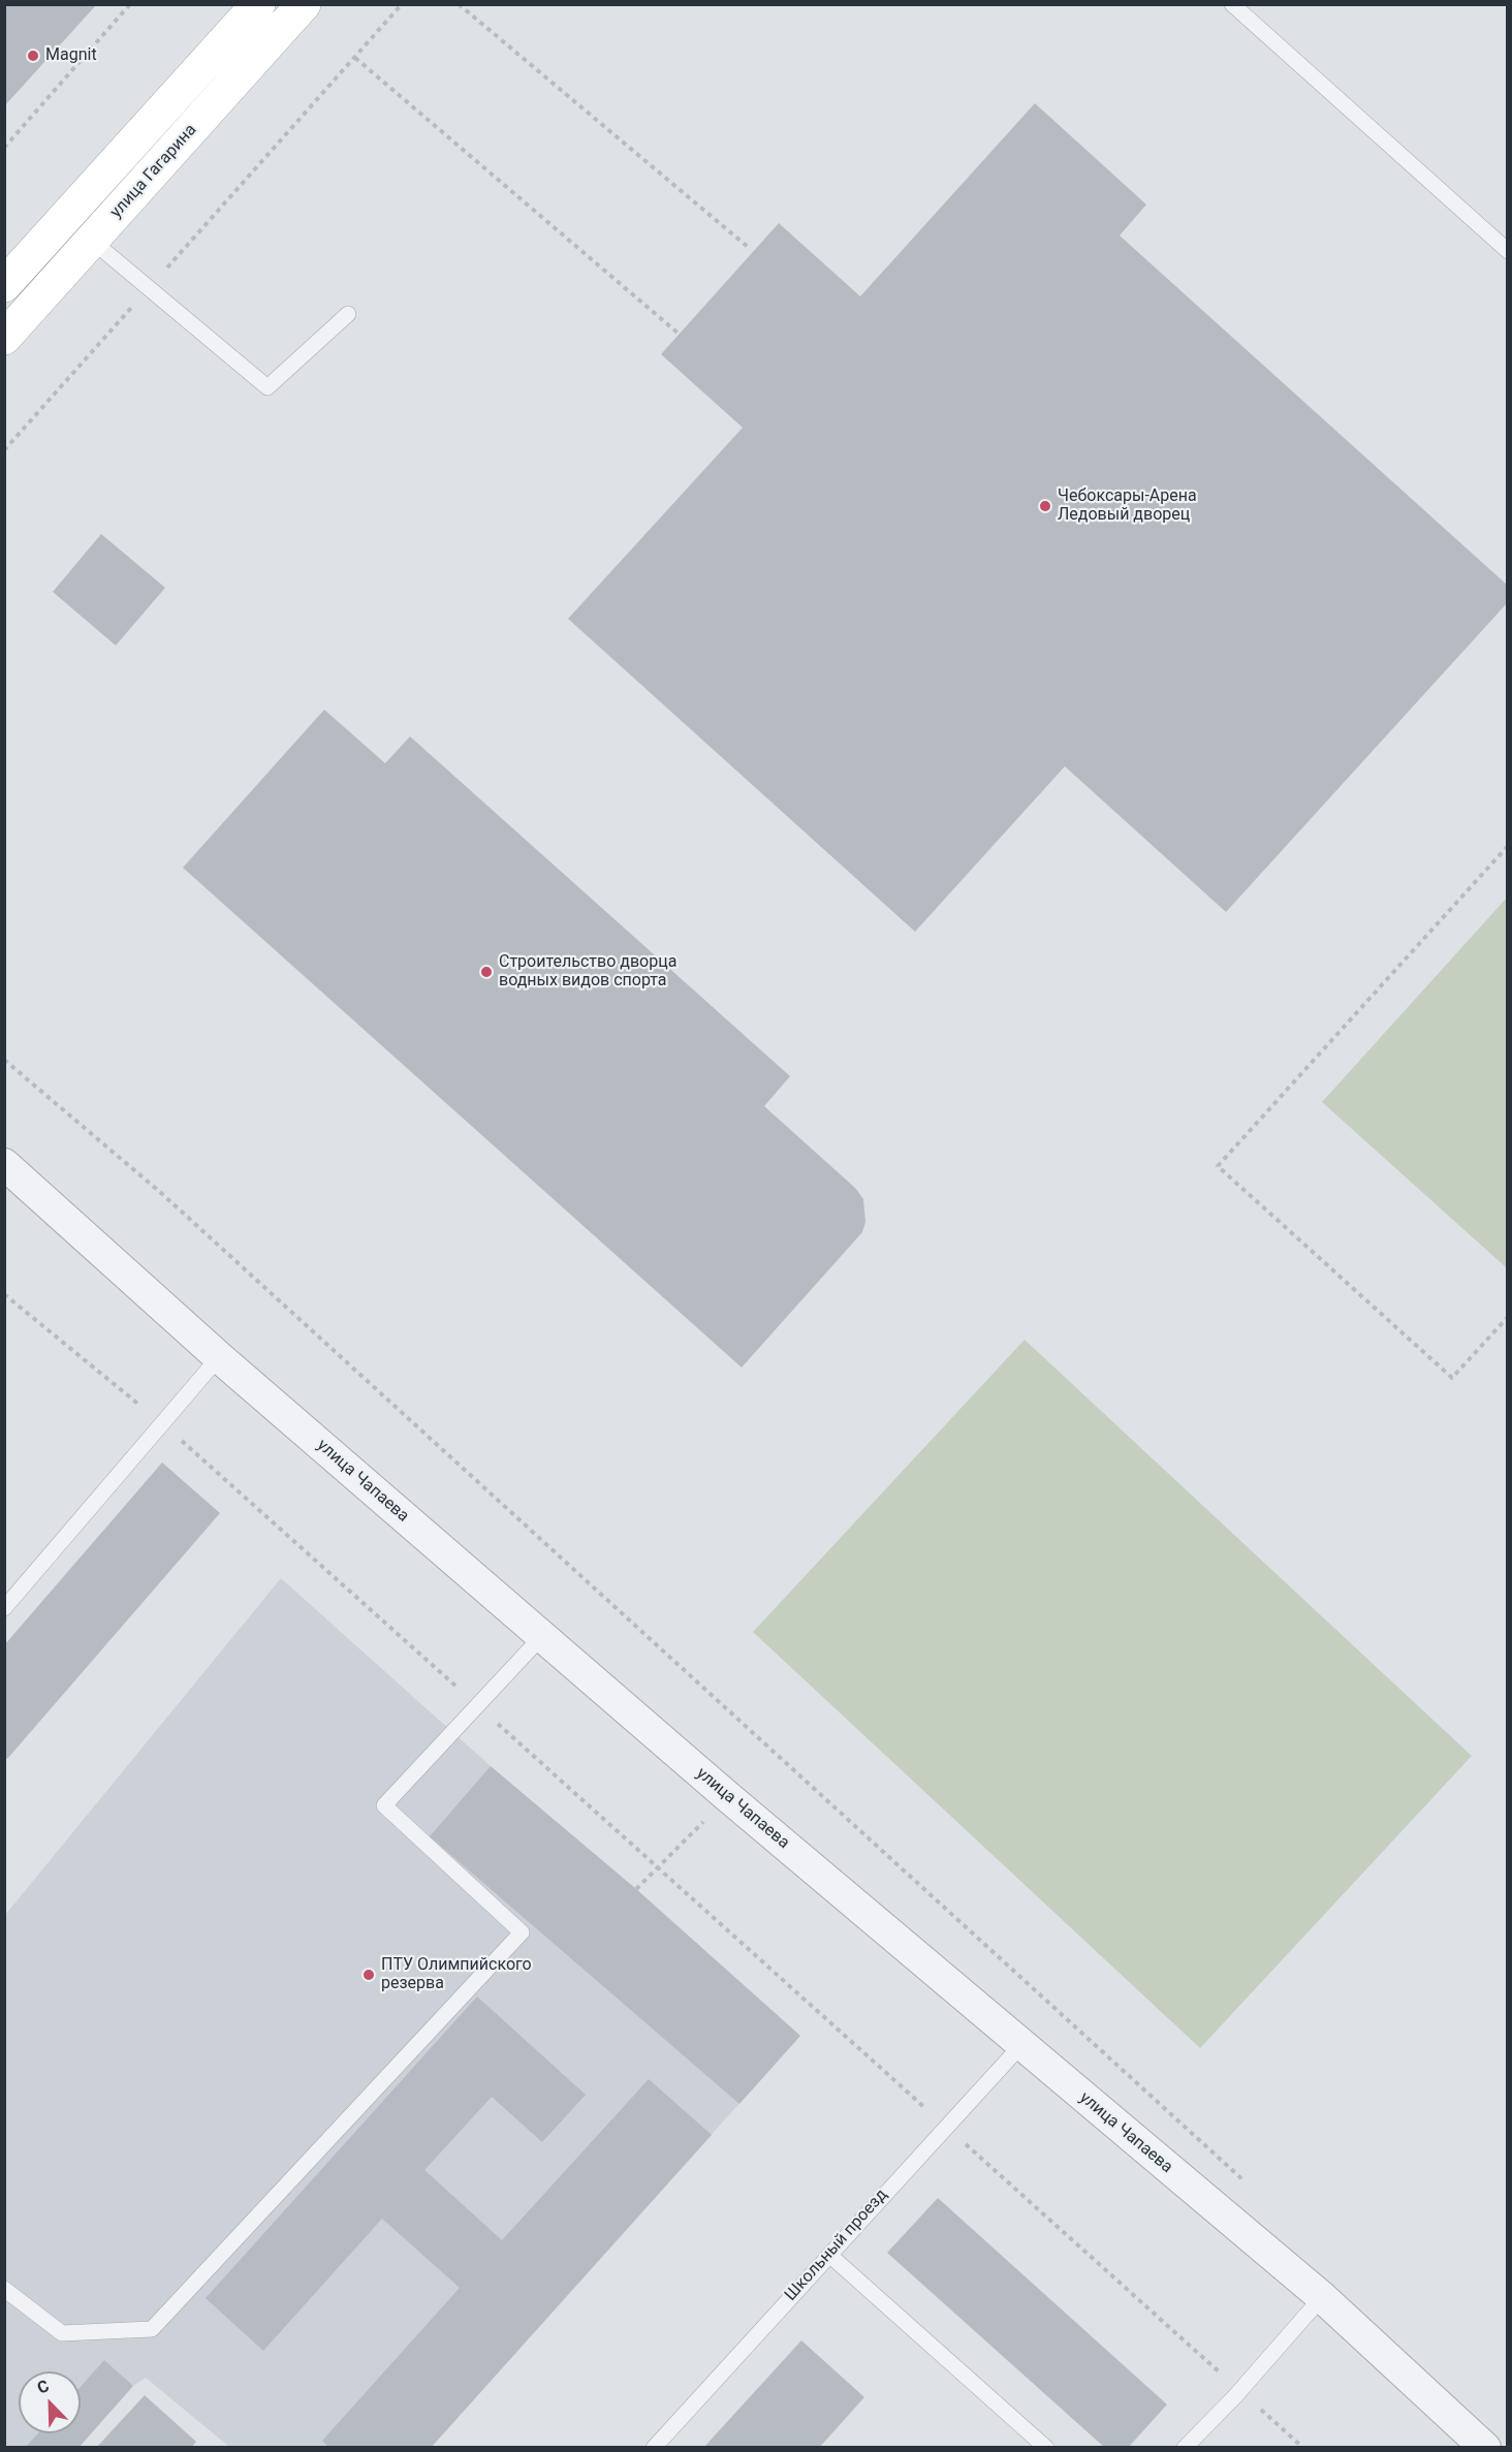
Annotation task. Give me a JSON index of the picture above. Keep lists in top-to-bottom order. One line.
{"streets":{"main road":["улица Гагарина"],"street":["улица Чапаева"],"lane":["Школьный проезд"]},"crossings":[["улица Чапаева","Школьный проезд"]],"places":["Magnit","Чебоксары-Арена Ледовый дворец","Строительство дворца водных видов спорта","ПТУ Олимпийского резерва"],"north":"top left"}
